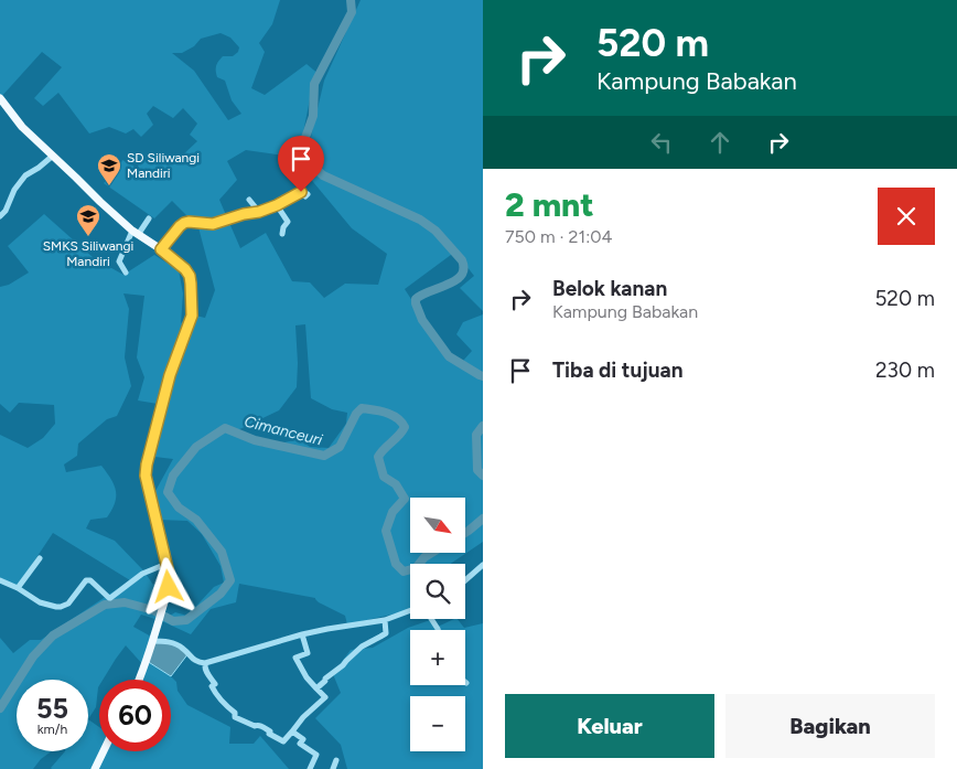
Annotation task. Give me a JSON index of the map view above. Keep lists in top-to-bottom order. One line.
{"water":["Cimanceuri"],"places":{"school or university":["SD Siliwangi Mandiri","SMKS Siliwangi Mandiri"]},"north":"bottom right","page":{"turn":["520 m","Kampung Babakan"],"heading":["2 mnt","750 m · 21:04"],"list":[{"name":"Belok kanan","note":"Kampung Babakan","value":"520 m"},{"name":"Tiba di tujuan","value":"230 m"}],"map_buttons":["+","−"],"speed":"55 km/h","limit":"60","buttons":["Keluar","Bagikan"]}}
